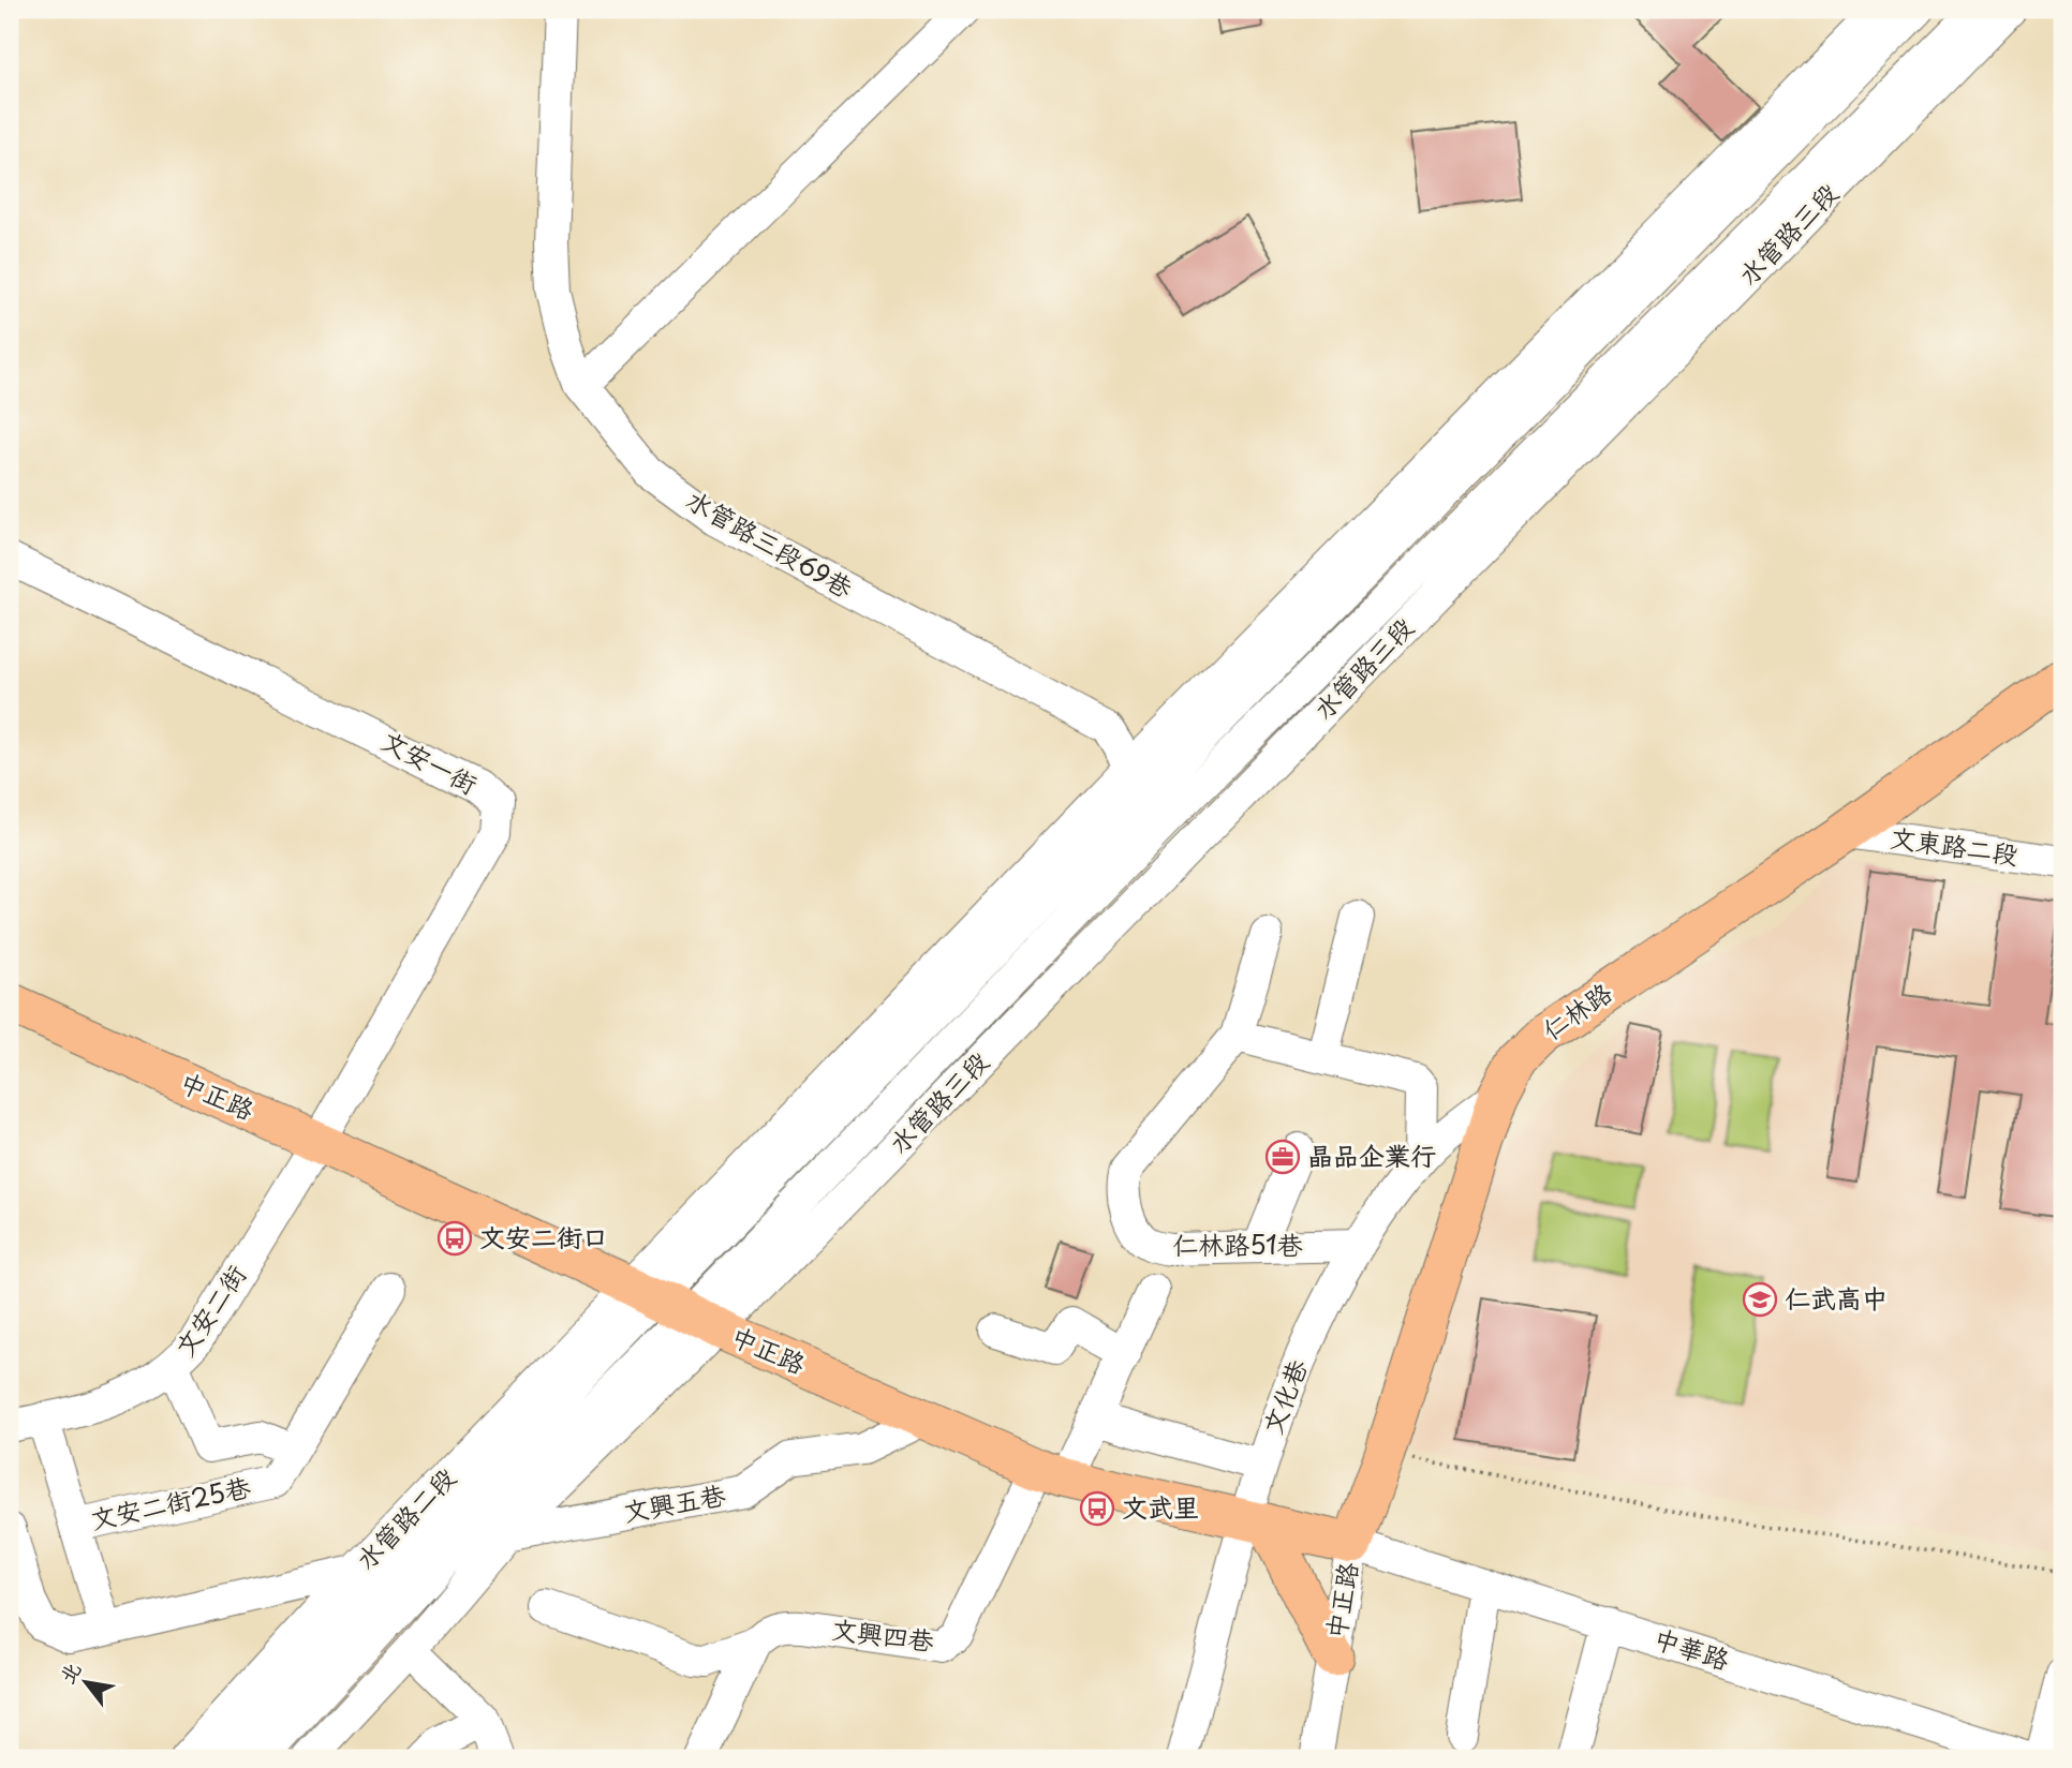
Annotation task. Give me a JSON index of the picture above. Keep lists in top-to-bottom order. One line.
{"streets":{"main road":["仁林路","中正路"],"street":["水管路三段","水管路三段69巷","文安一街","文東路二段","仁林路51巷","文安二街","文化巷","文安二街25巷","文興五巷","水管路二段","文興四巷","中華路"]},"crossings":[["水管路三段","水管路三段69巷"],["水管路三段","中正路"],["水管路三段","水管路二段"],["文安一街","中正路"],["文安一街","文安二街"],["文東路二段","仁林路"],["仁林路","中正路"],["仁林路","文化巷"],["仁林路","中華路"],["中正路","文安二街"],["中正路","文化巷"],["中正路","文興五巷"],["中正路","水管路二段"],["中正路","文興四巷"],["中正路","中華路"],["仁林路51巷","文化巷"],["文興五巷","水管路二段"]],"places":{"office":["晶品企業行"],"bus stop":["文安二街口","文武里"],"school or university":["仁武高中"]},"north":"top left"}
